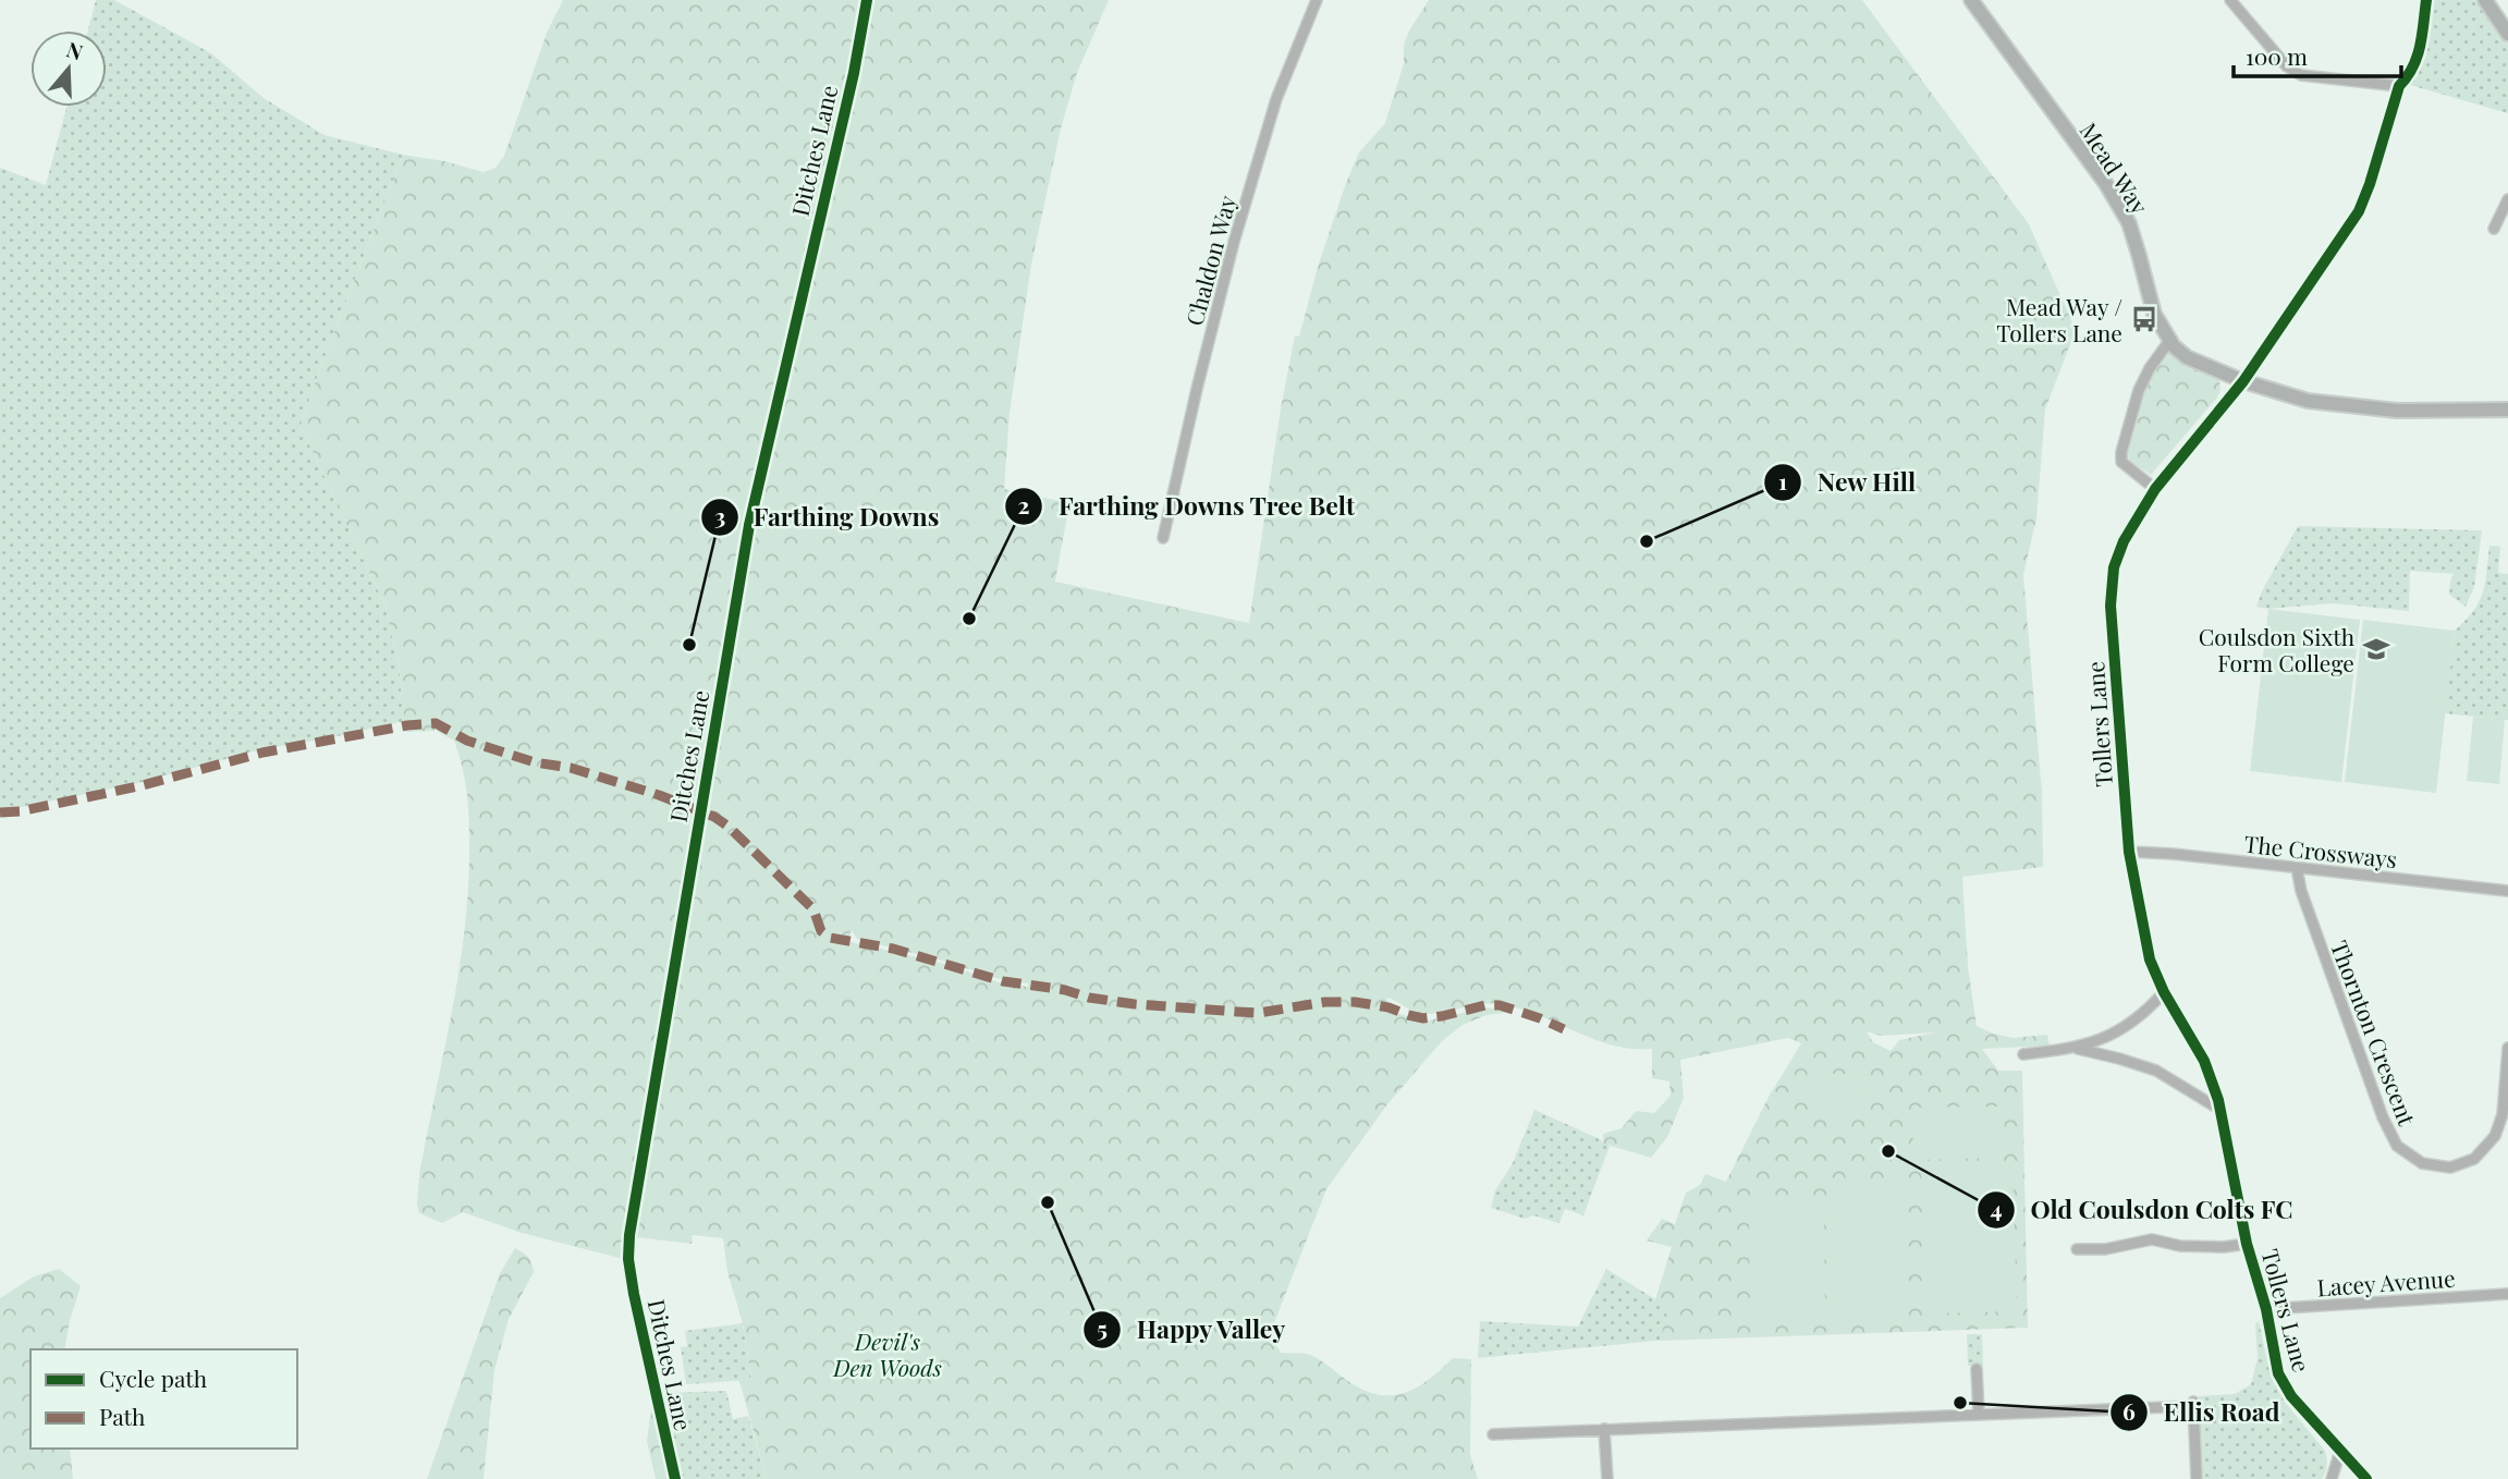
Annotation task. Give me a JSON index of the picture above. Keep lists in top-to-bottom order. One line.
{"streets":{"street":["Ditches Lane","Mead Way","Chaldon Way","Tollers Lane","The Crossways","Thornton Crescent","Lacey Avenue"]},"crossings":[["Mead Way","Tollers Lane"],["Tollers Lane","The Crossways"],["Tollers Lane","Lacey Avenue"],["The Crossways","Thornton Crescent"]],"parks":["Devil's Den Woods"],"places":{"bus stop":["Mead Way / Tollers Lane"],"other":["New Hill","Farthing Downs Tree Belt","Farthing Downs","Old Coulsdon Colts FC","Happy Valley","Ellis Road"],"school or university":["Coulsdon Sixth Form College"]},"legend":["Cycle path","Path"],"scale_bar":"100 m","north":"top"}
